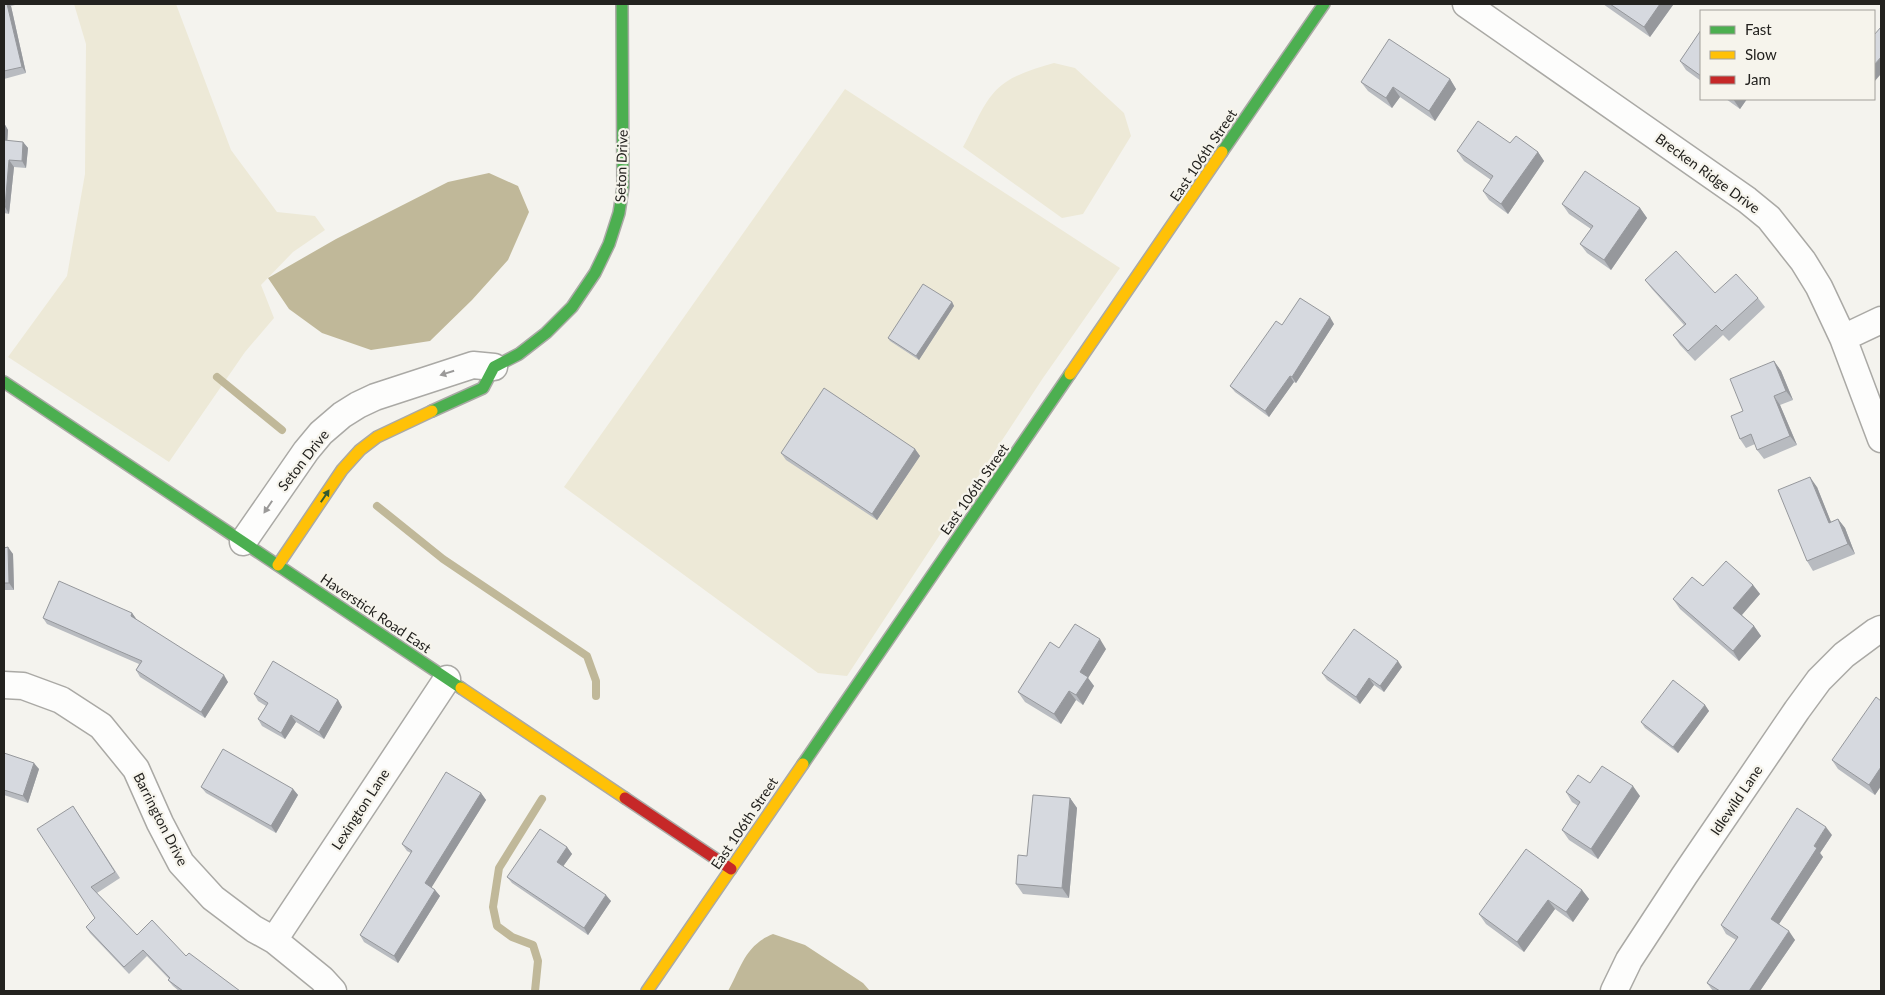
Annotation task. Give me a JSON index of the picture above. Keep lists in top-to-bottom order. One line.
{"streets":{"street":["East 106th Street","Seton Drive","Brecken Ridge Drive","Haverstick Road East","Idlewild Lane","Lexington Lane","Barrington Drive"]},"crossings":[["East 106th Street","Haverstick Road East"],["Seton Drive","Haverstick Road East"],["Haverstick Road East","Lexington Lane"],["Lexington Lane","Barrington Drive"]],"legend":["Fast","Slow","Jam"]}
